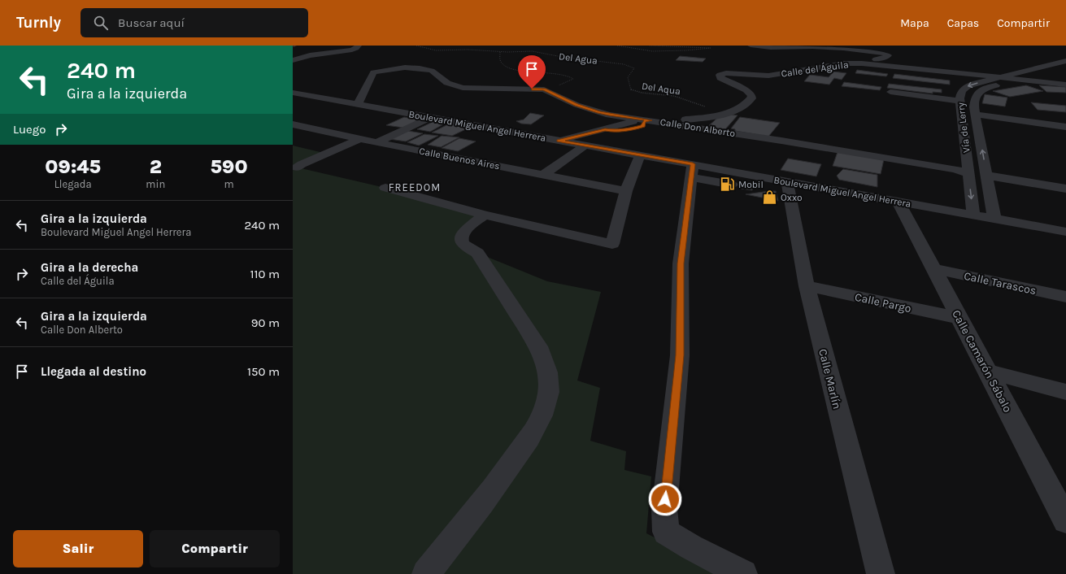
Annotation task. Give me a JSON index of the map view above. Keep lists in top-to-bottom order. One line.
{"streets":{"street":["Calle del Águila","Boulevard Miguel Angel Herrera","Calle Don Alberto","Vía de Lerry","Calle Buenos Aires","Calle Tarascos","Calle Pargo","Calle Camarón Sábalo","Calle Marlín"],"path":["Del Agua","Del Aqua"]},"crossings":[["Del Agua","Del Aqua"],["Calle del Águila","Del Aqua"],["Calle del Águila","Boulevard Miguel Angel Herrera"],["Calle del Águila","Calle Don Alberto"],["Calle del Águila","Vía de Lerry"],["Boulevard Miguel Angel Herrera","Calle Don Alberto"],["Boulevard Miguel Angel Herrera","Vía de Lerry"],["Boulevard Miguel Angel Herrera","Calle Camarón Sábalo"],["Boulevard Miguel Angel Herrera","Calle Marlín"],["Calle Don Alberto","Vía de Lerry"],["Calle Tarascos","Calle Camarón Sábalo"],["Calle Pargo","Calle Camarón Sábalo"],["Calle Pargo","Calle Marlín"]],"districts":["FREEDOM"],"places":{"fuel station":["Mobil"],"shop":["Oxxo"]},"page":{"header":"Turnly","search":"Buscar aquí","nav":["Mapa","Capas","Compartir"],"turn":["240 m","Gira a la izquierda"],"then":"Luego","eta":["09:45","Llegada","2","min","590","m"],"list":[{"name":"Gira a la izquierda","note":"Boulevard Miguel Angel Herrera","value":"240 m"},{"name":"Gira a la derecha","note":"Calle del Águila","value":"110 m"},{"name":"Gira a la izquierda","note":"Calle Don Alberto","value":"90 m"},{"name":"Llegada al destino","value":"150 m"}],"buttons":["Salir","Compartir"]}}
